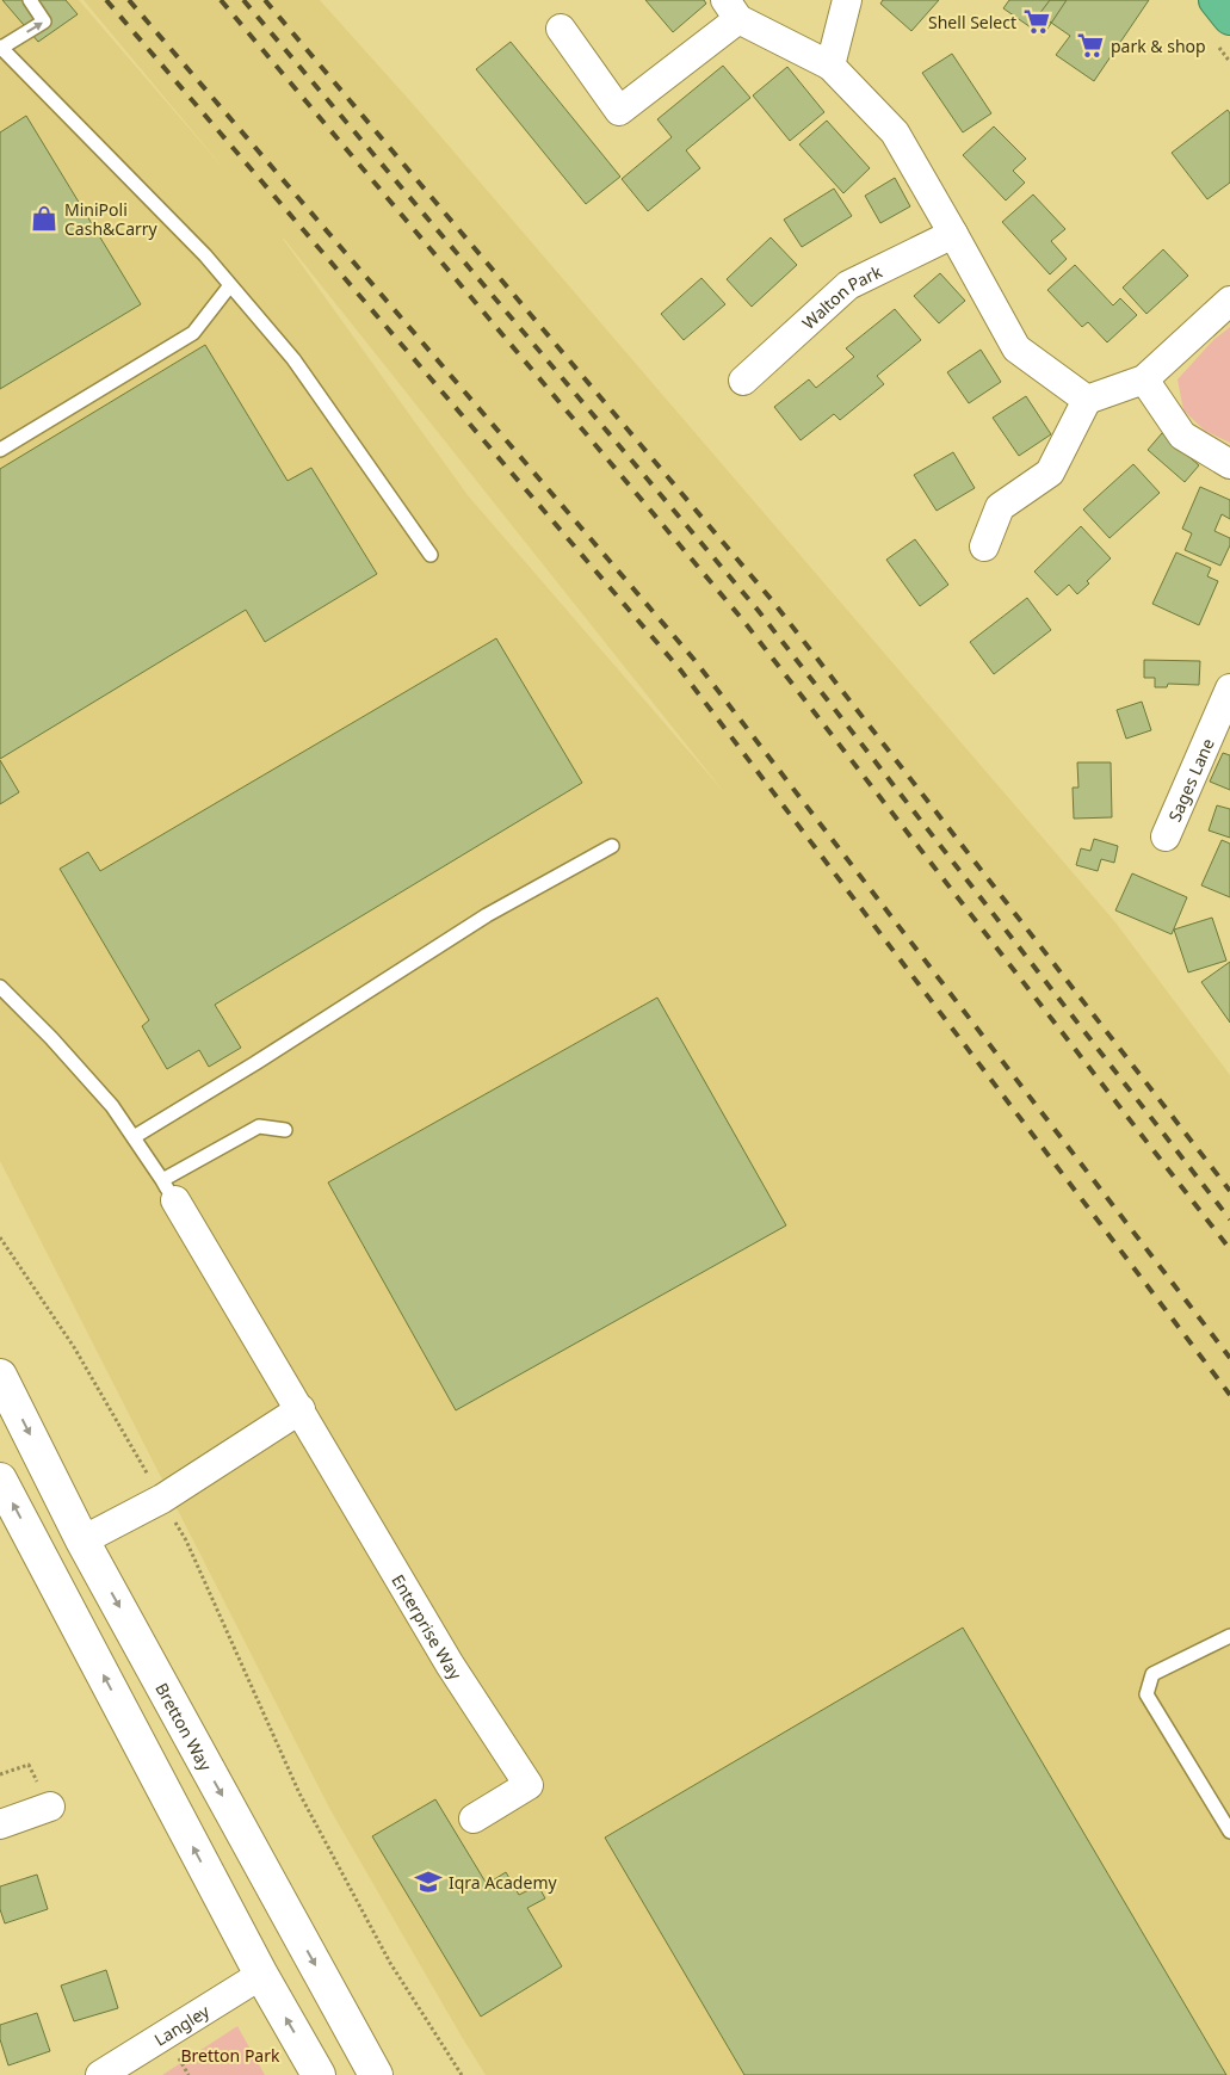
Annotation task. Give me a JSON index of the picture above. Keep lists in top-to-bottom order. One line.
{"streets":{"street":["Walton Park","Sages Lane","Enterprise Way","Bretton Way","Langley"]},"parks":["Bretton Park"],"places":{"supermarket":["Shell Select","park & shop"],"shop":["MiniPoli Cash&Carry"],"school or university":["Iqra Academy"]}}
